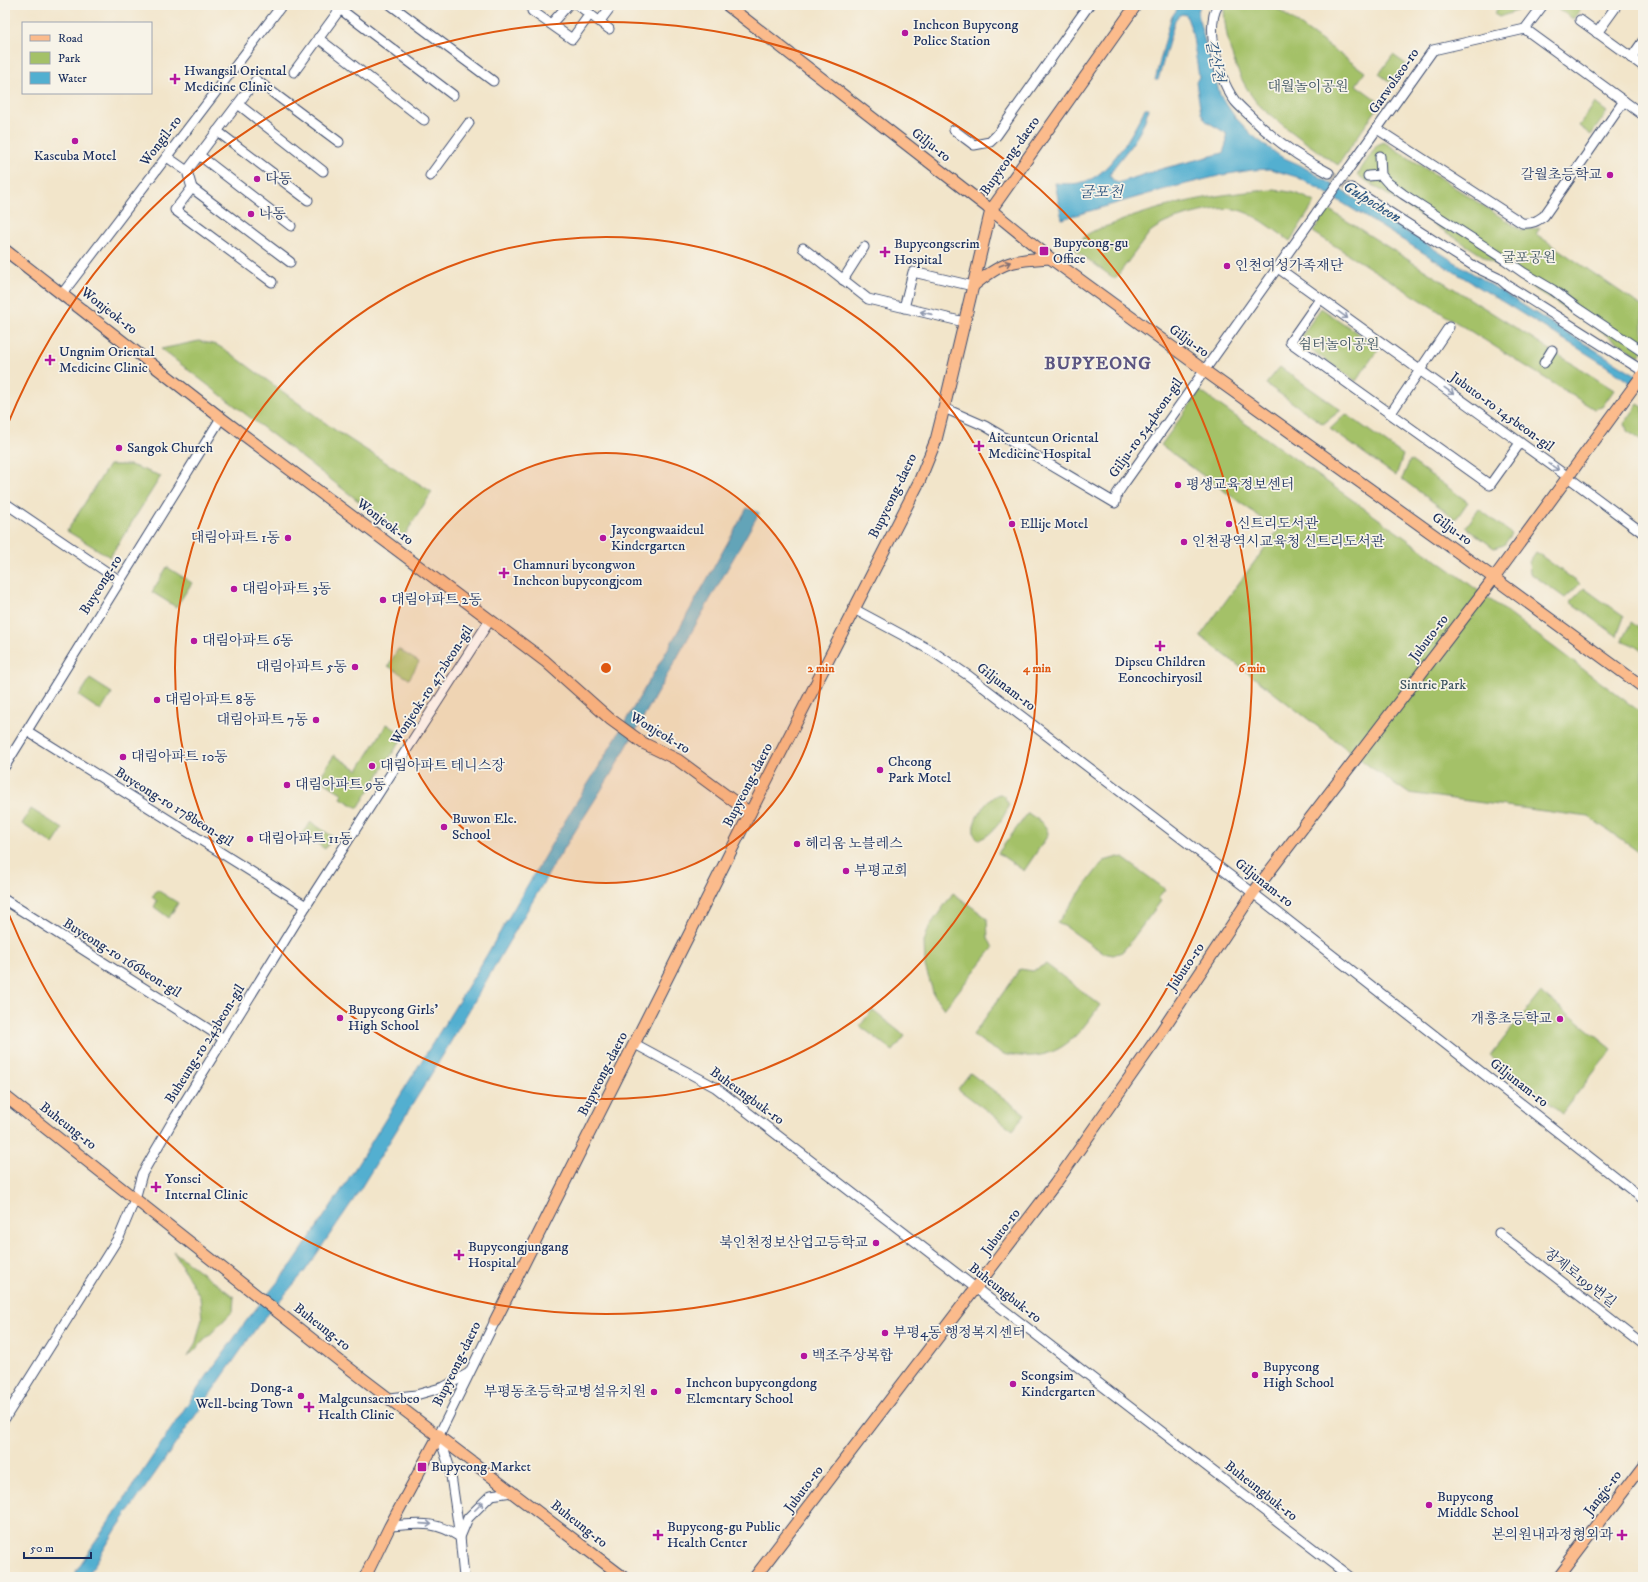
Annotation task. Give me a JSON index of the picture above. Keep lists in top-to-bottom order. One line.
{"streets":{"main road":["Gilju-ro","Bupyeong-daero","Wonjeok-ro","Jubuto-ro","Buheung-ro","Jangje-ro"],"street":["Garwolseo-ro","Wongil-ro","Jubuto-ro 145beon-gil","Gilju-ro 544beon-gil","Buyeong-ro","Wonjeok-ro 472beon-gil","Giljunam-ro","Buyeong-ro 178beon-gil","Buyeong-ro 166beon-gil","Buheung-ro 243beon-gil","Buheungbuk-ro","장제로199번길"]},"crossings":[["Garwolseo-ro","Jubuto-ro 145beon-gil"],["Wongil-ro","Wonjeok-ro"],["Gilju-ro","Bupyeong-daero"],["Gilju-ro","Gilju-ro 544beon-gil"],["Gilju-ro","Jubuto-ro"],["Bupyeong-daero","Wonjeok-ro"],["Bupyeong-daero","Gilju-ro 544beon-gil"],["Bupyeong-daero","Giljunam-ro"],["Bupyeong-daero","Buheungbuk-ro"],["Bupyeong-daero","Buheung-ro"],["Wonjeok-ro","Buyeong-ro"],["Wonjeok-ro","Wonjeok-ro 472beon-gil"],["Jubuto-ro 145beon-gil","Jubuto-ro"],["Buyeong-ro","Buyeong-ro 178beon-gil"],["Jubuto-ro","Giljunam-ro"],["Jubuto-ro","Buheungbuk-ro"],["Wonjeok-ro 472beon-gil","Buyeong-ro 178beon-gil"],["Wonjeok-ro 472beon-gil","Buheung-ro 243beon-gil"],["Buyeong-ro 178beon-gil","Buheung-ro 243beon-gil"],["Buyeong-ro 166beon-gil","Buheung-ro 243beon-gil"],["Buheung-ro 243beon-gil","Buheung-ro"]],"one_way":["Jubuto-ro 145beon-gil"],"districts":["BUPYEONG"],"water":["갈산천","굴포천","Gulpocheon"],"parks":["대월놀이공원","굴포공원","쉼터놀이공원","Sintrie Park"],"places":{"other":["Incheon Bupyeong Police Station","Kaseuba Motel","갈월초등학교","다동","나동","인천여성가족재단","Sangok Church","평생교육정보센터","Ellije Motel","신트리도서관","대림아파트 1동","Jayeongwaaideul Kindergarten","인천광역시교육청 신트리도서관","대림아파트 3동","대림아파트 2동","대림아파트 6동","대림아파트 5동","대림아파트 8동","대림아파트 7동","대림아파트 10동","대림아파트 테니스장","Cheong Park Motel","대림아파트 9동","Buwon Ele. School","대림아파트 11동","헤리움 노블레스","부평교회","Bupyeong Girls' High School","개흥초등학교","북인천정보산업고등학교","부평4동 행정복지센터","백조주상복합","Bupyeong High School","Seongsim Kindergarten","Incheon bupyeongdong Elementary School","부평동초등학교병설유치원","Dong-a Well-being Town","Bupyeong Middle School"],"health":["Hwangsil Oriental Medicine Clinic","Bupyeongserim Hospital","Ungnim Oriental Medicine Clinic","Aiteunteun Oriental Medicine Hospital","Chamnuri byeongwon Incheon bupyeongjeom","Dipseu Children Eoneochiryosil","Yonsei Internal Clinic","Bupyeongjungang Hospital","Malgeunsaemebeo Health Clinic","Bupyeong-gu Public Health Center","본의원내과정형외과"],"transit":["Bupyeong-gu Office","Bupyeong Market"]},"legend":["Road","Park","Water"],"scale_bar":"50 m","rings":["2 min","4 min","6 min"]}
